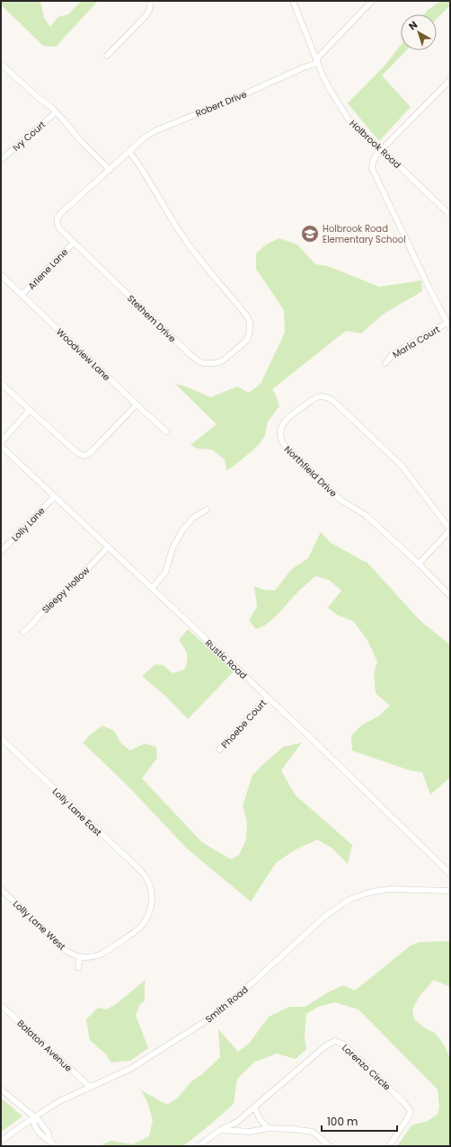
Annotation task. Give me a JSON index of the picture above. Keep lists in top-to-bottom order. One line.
{"streets":{"street":["Robert Drive","Ivy Court","Holbrook Road","Arlene Lane","Stethem Drive","Maria Court","Woodview Lane","Northfield Drive","Lolly Lane","Sleepy Hollow","Rustic Road","Phoebe Court","Lolly Lane East","Lolly Lane West","Smith Road","Balaton Avenue","Lorenzo Circle"]},"crossings":[["Robert Drive","Holbrook Road"],["Robert Drive","Stethem Drive"],["Arlene Lane","Stethem Drive"],["Arlene Lane","Woodview Lane"],["Lolly Lane","Rustic Road"],["Sleepy Hollow","Rustic Road"],["Rustic Road","Phoebe Court"],["Lolly Lane East","Lolly Lane West"],["Smith Road","Balaton Avenue"]],"places":{"school or university":["Holbrook Road Elementary School"]},"scale_bar":"100 m","north":"top left"}
